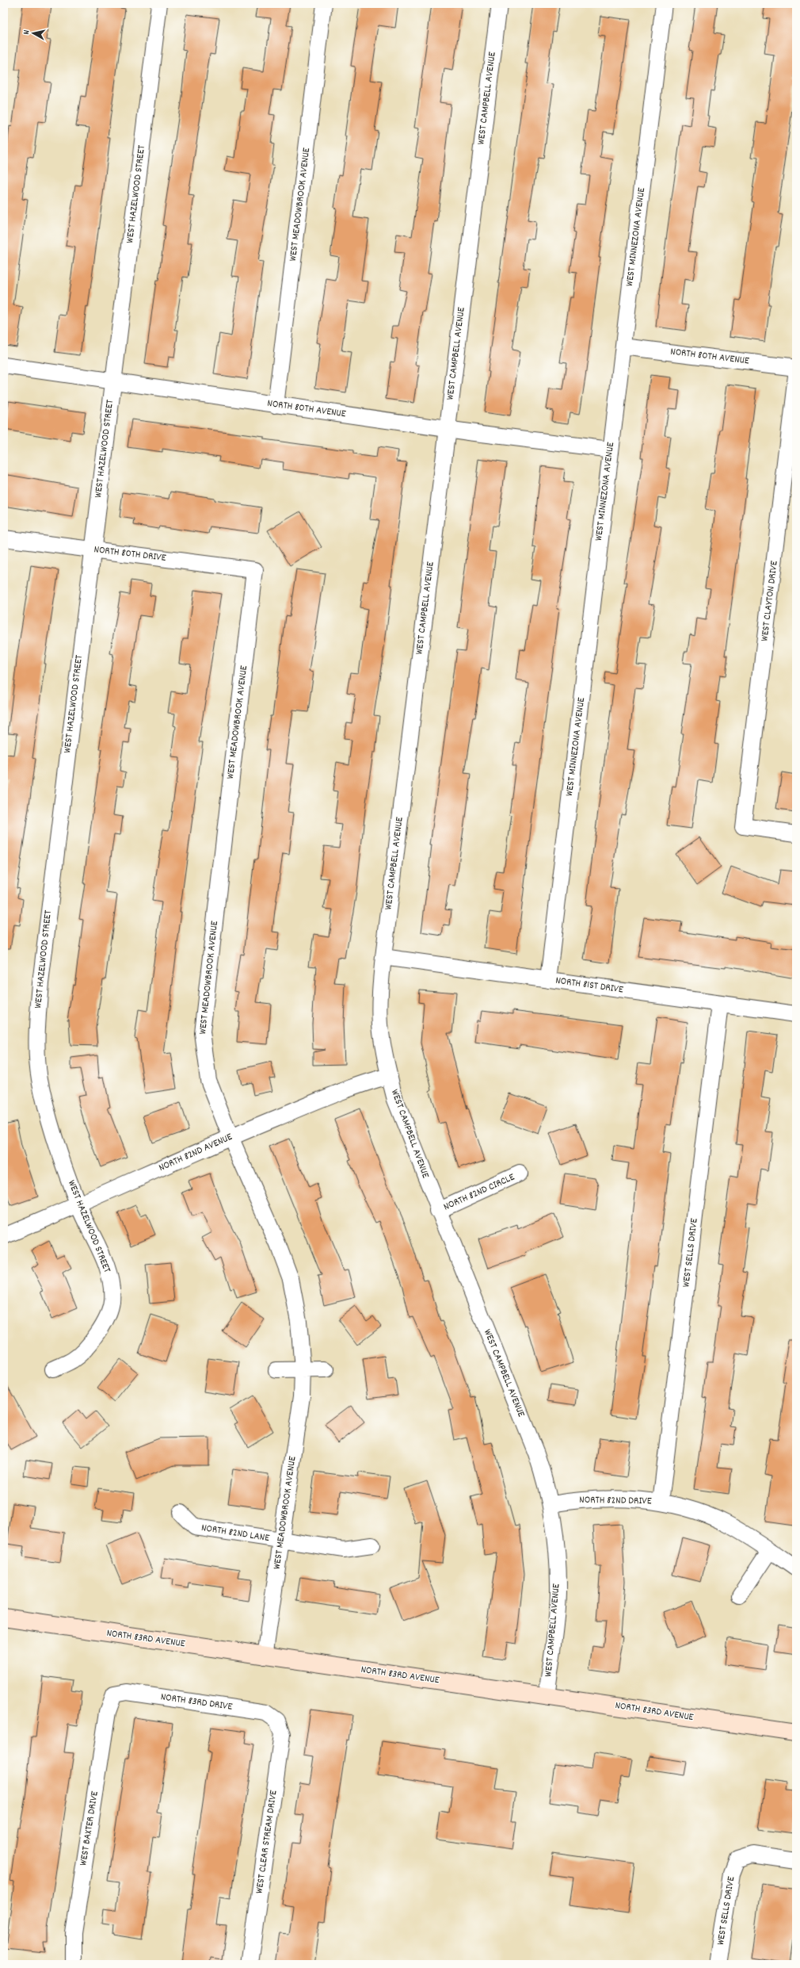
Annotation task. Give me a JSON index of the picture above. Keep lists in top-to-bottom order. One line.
{"streets":{"main road":["NORTH 83RD AVENUE"],"street":["WEST CAMPBELL AVENUE","WEST HAZELWOOD STREET","WEST MEADOWBROOK AVENUE","WEST MINNEZONA AVENUE","NORTH 80TH AVENUE","NORTH 80TH DRIVE","WEST CLAYTON DRIVE","NORTH 81ST DRIVE","NORTH 82ND AVENUE","NORTH 82ND CIRCLE","WEST SELLS DRIVE","NORTH 82ND DRIVE","NORTH 82ND LANE","NORTH 83RD DRIVE","WEST BAXTER DRIVE","WEST CLEAR STREAM DRIVE"]},"crossings":[["WEST CAMPBELL AVENUE","NORTH 80TH AVENUE"],["WEST CAMPBELL AVENUE","NORTH 81ST DRIVE"],["WEST CAMPBELL AVENUE","NORTH 82ND AVENUE"],["WEST CAMPBELL AVENUE","NORTH 82ND CIRCLE"],["WEST CAMPBELL AVENUE","NORTH 82ND DRIVE"],["WEST CAMPBELL AVENUE","NORTH 83RD AVENUE"],["WEST HAZELWOOD STREET","NORTH 80TH AVENUE"],["WEST HAZELWOOD STREET","NORTH 80TH DRIVE"],["WEST HAZELWOOD STREET","NORTH 82ND AVENUE"],["WEST MEADOWBROOK AVENUE","NORTH 80TH AVENUE"],["WEST MEADOWBROOK AVENUE","NORTH 80TH DRIVE"],["WEST MEADOWBROOK AVENUE","NORTH 82ND AVENUE"],["WEST MEADOWBROOK AVENUE","NORTH 82ND LANE"],["WEST MEADOWBROOK AVENUE","NORTH 83RD AVENUE"],["WEST MINNEZONA AVENUE","NORTH 80TH AVENUE"],["WEST MINNEZONA AVENUE","NORTH 81ST DRIVE"],["NORTH 81ST DRIVE","WEST SELLS DRIVE"],["WEST SELLS DRIVE","NORTH 82ND DRIVE"],["NORTH 83RD DRIVE","WEST BAXTER DRIVE"],["NORTH 83RD DRIVE","WEST CLEAR STREAM DRIVE"]],"north":"left"}
